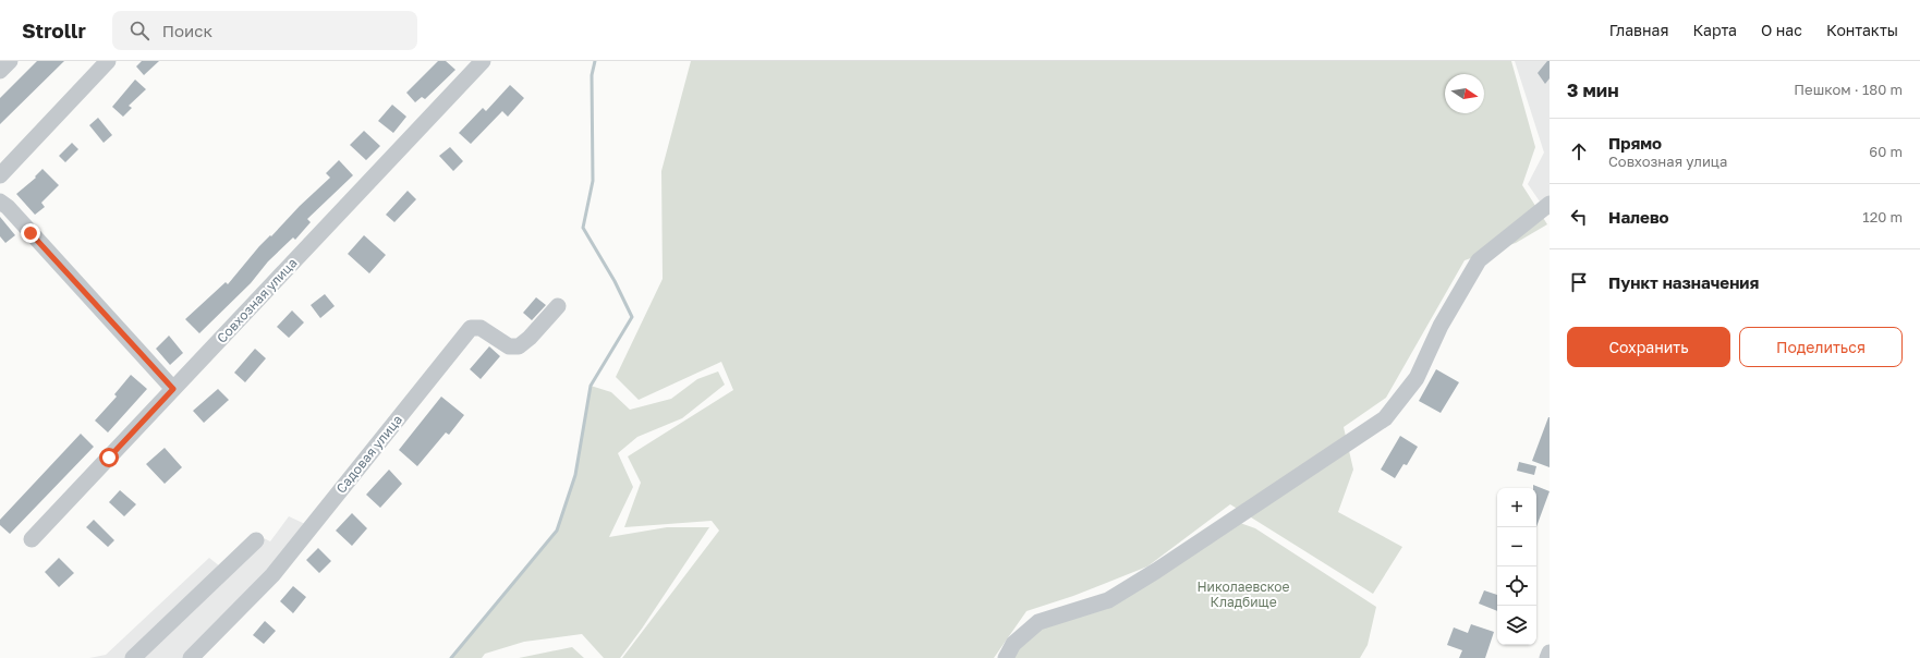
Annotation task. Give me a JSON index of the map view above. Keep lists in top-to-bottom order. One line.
{"streets":{"street":["Совхозная улица","Садовая улица"]},"parks":["Николаевское Кладбище"],"north":"right","page":{"header":"Strollr","search":"Поиск","nav":["Главная","Карта","О нас","Контакты"],"heading":["3 мин","Пешком · 180 m"],"list":[["Прямо","Совхозная улица","60 m"],["Налево","120 m"],"Пункт назначения"],"buttons":["Сохранить","Поделиться"],"map_buttons":["+","−"]}}
